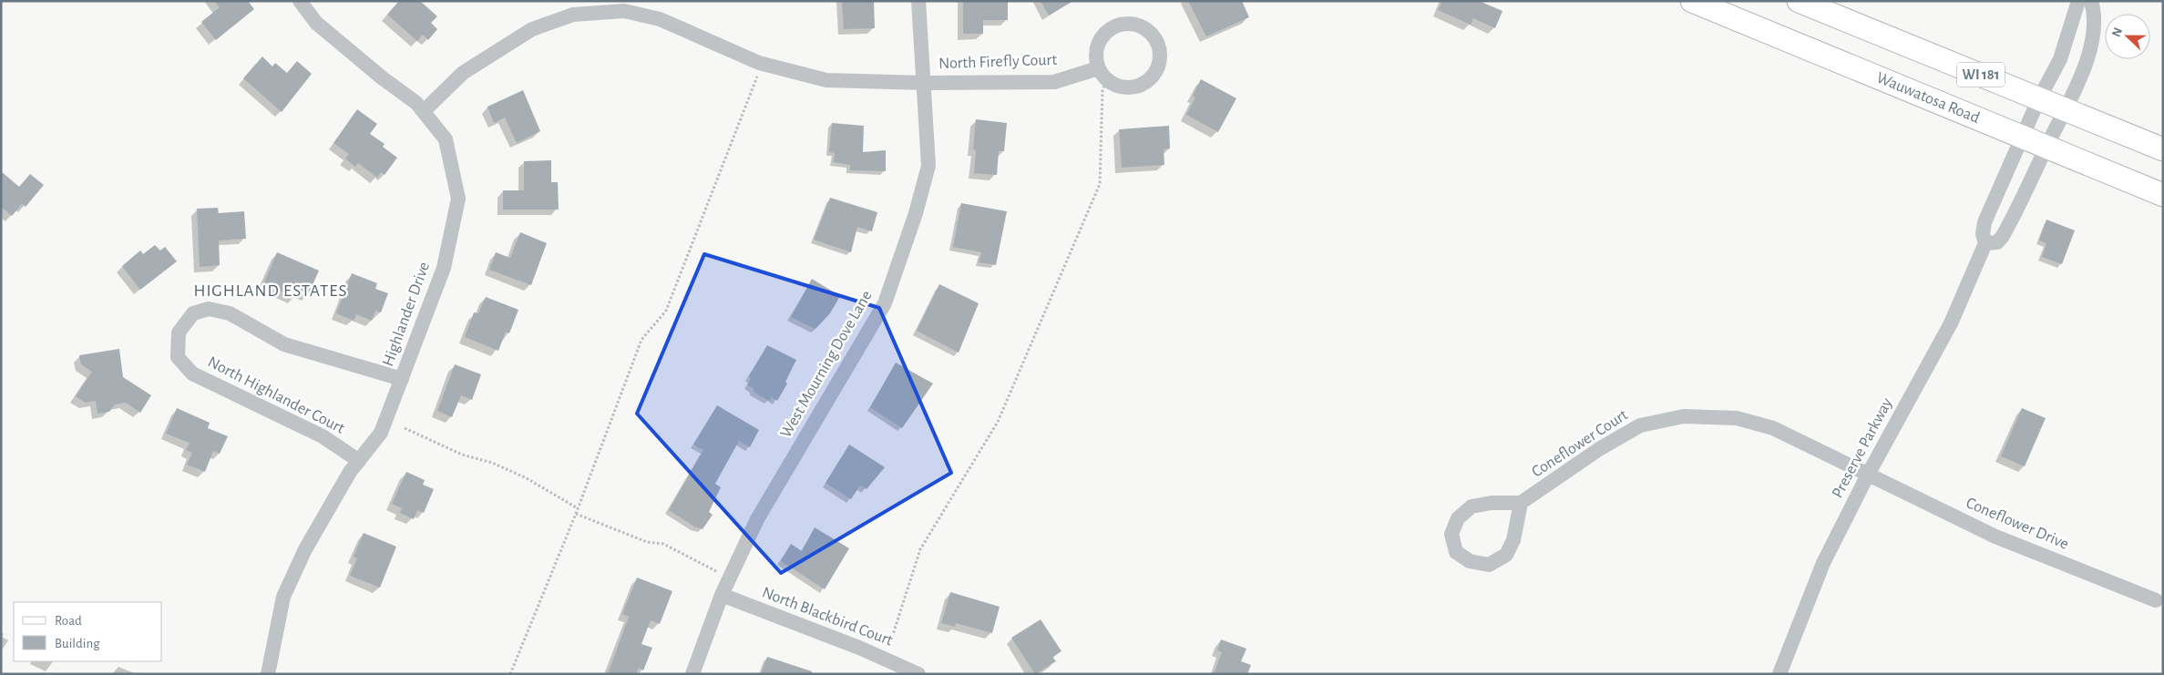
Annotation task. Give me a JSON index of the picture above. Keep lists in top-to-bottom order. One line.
{"streets":{"main road":["WI 181","Wauwatosa Road"],"street":["North Firefly Court","Highlander Drive","West Mourning Dove Lane","North Highlander Court","Coneflower Court","Preserve Parkway","Coneflower Drive","North Blackbird Court"]},"crossings":[["North Firefly Court","Highlander Drive"],["North Firefly Court","West Mourning Dove Lane"],["WI 181","Preserve Parkway"],["Wauwatosa Road","Preserve Parkway"],["Highlander Drive","North Highlander Court"],["West Mourning Dove Lane","North Blackbird Court"],["Coneflower Court","Preserve Parkway"],["Coneflower Court","Coneflower Drive"],["Preserve Parkway","Coneflower Drive"]],"districts":["HIGHLAND ESTATES"],"legend":["Road","Building"],"north":"left"}
